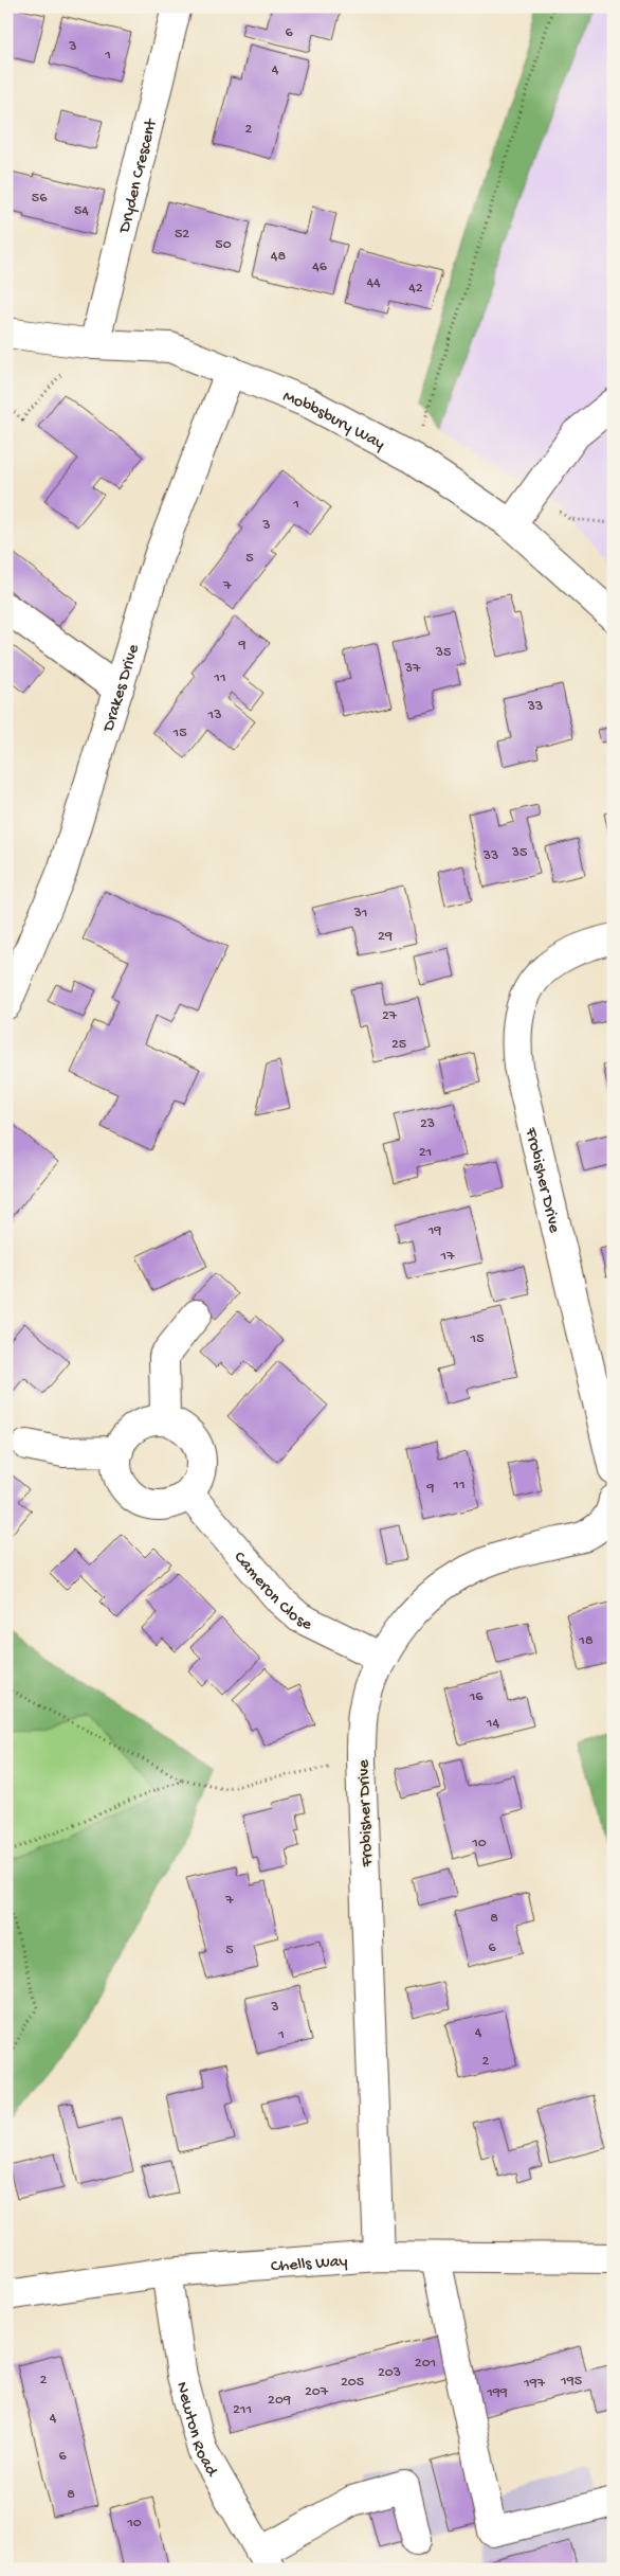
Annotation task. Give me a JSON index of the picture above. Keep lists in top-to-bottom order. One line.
{"streets":{"street":["Dryden Crescent","Mobbsbury Way","Drakes Drive","Frobisher Drive","Cameron Close","Chells Way","Newton Road"]},"crossings":[["Dryden Crescent","Mobbsbury Way"],["Mobbsbury Way","Drakes Drive"],["Frobisher Drive","Cameron Close"],["Frobisher Drive","Chells Way"],["Chells Way","Newton Road"]],"house_numbers":["6","3","1","4","2","56","54","52","50","48","46","44","42","1","3","5","7","9","35","37","11","33","13","15","35","33","31","29","27","25","23","21","19","17","15","11","9","18","16","14","10","7","8","6","5","3","4","1","2","201","203","2","195","205","197","207","199","209","211","4","6","8","10"]}
